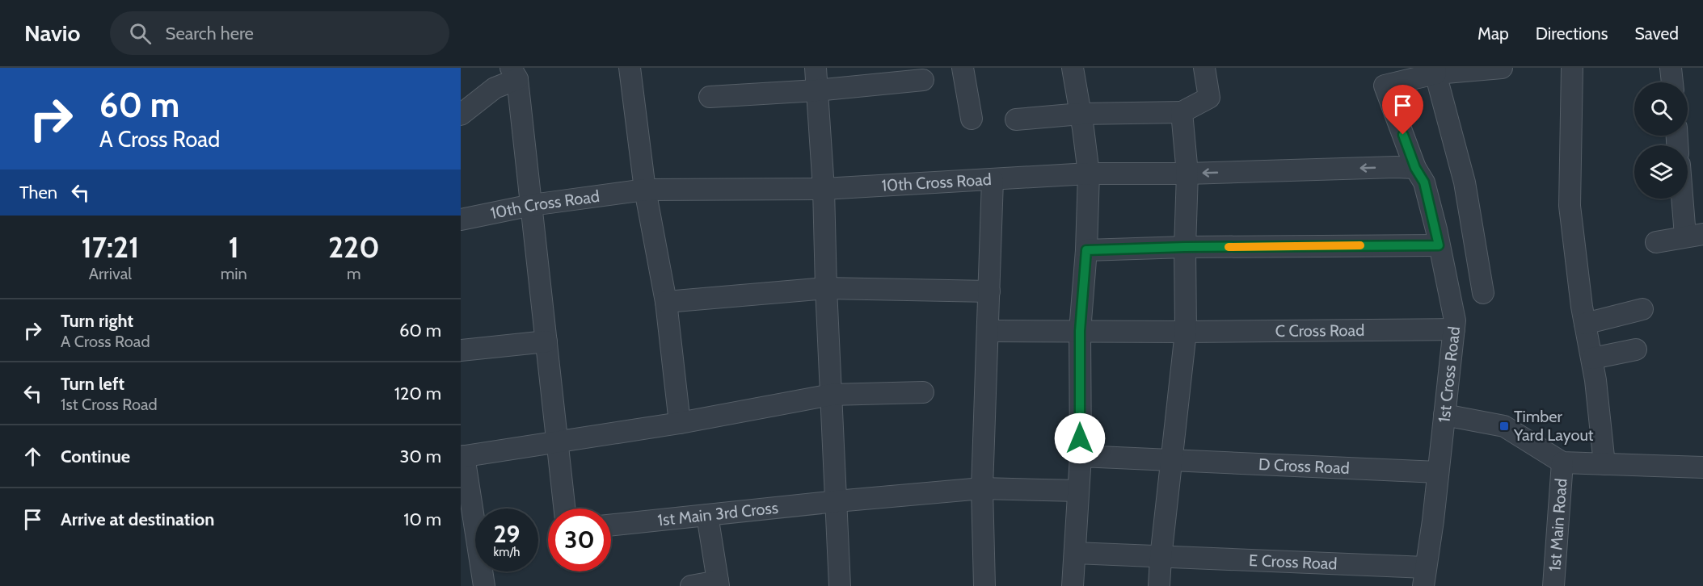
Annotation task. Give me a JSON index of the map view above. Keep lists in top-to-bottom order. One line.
{"streets":{"street":["10th Cross Road","C Cross Road","1st Cross Road","D Cross Road","1st Main 3rd Cross","1st Main Road","E Cross Road"]},"crossings":[["10th Cross Road","1st Cross Road"],["C Cross Road","1st Cross Road"],["1st Cross Road","D Cross Road"],["1st Cross Road","E Cross Road"]],"places":{"transit":["Timber Yard Layout"]},"page":{"header":"Navio","search":"Search here","nav":["Map","Directions","Saved"],"turn":["60 m","A Cross Road"],"then":"Then","eta":["17:21","Arrival","1","min","220","m"],"list":[{"name":"Turn right","note":"A Cross Road","value":"60 m"},{"name":"Turn left","note":"1st Cross Road","value":"120 m"},{"name":"Continue","value":"30 m"},{"name":"Arrive at destination","value":"10 m"}],"speed":"29 km/h","limit":"30"}}
